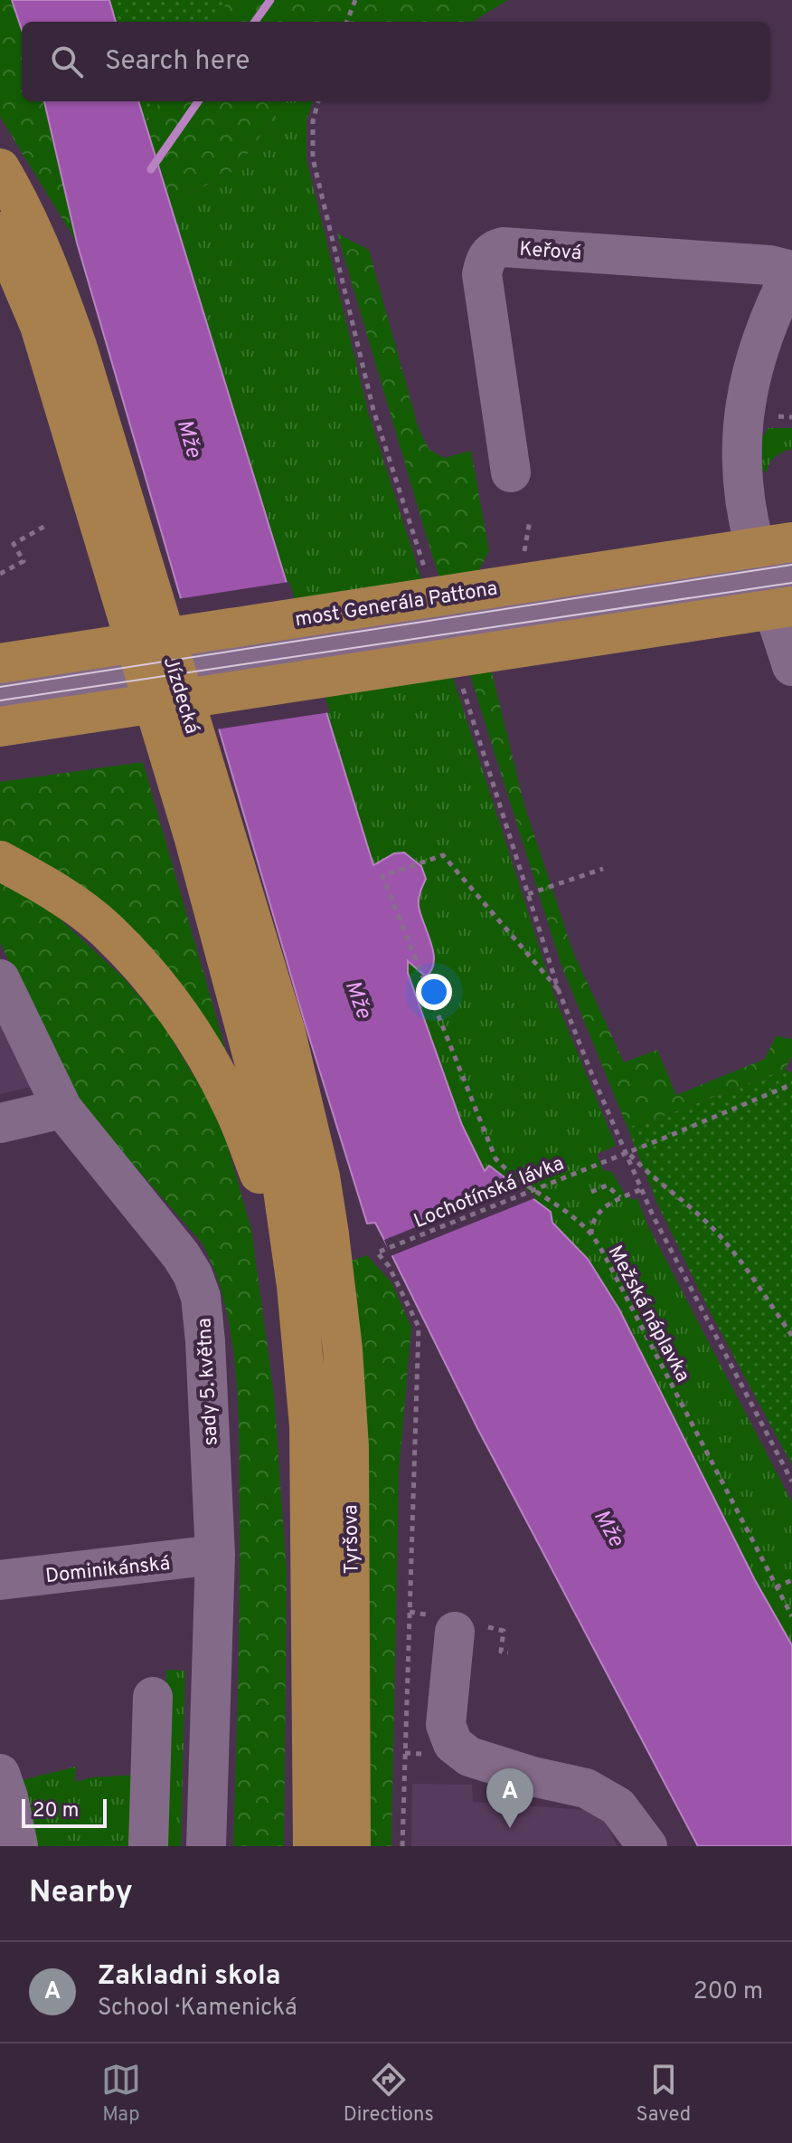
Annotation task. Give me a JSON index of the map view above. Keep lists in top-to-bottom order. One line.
{"streets":{"main road":["most Generála Pattona","Jízdecká","Tyršova"],"street":["Keřová","sady 5. května","Dominikánská"],"path":["Lochotínská lávka","Mežská náplavka"]},"crossings":[["Jízdecká","Tyršova"],["sady 5. května","Dominikánská"]],"water":["Mže"],"scale_bar":"20 m","page":{"search":"Search here","pins":"A","scale":"20 m","heading":"Nearby","list":[{"mark":"A","name":"Zakladni skola","note":"School · Kamenická","value":"200 m"}],"nav":["Map","Directions","Saved"]}}
